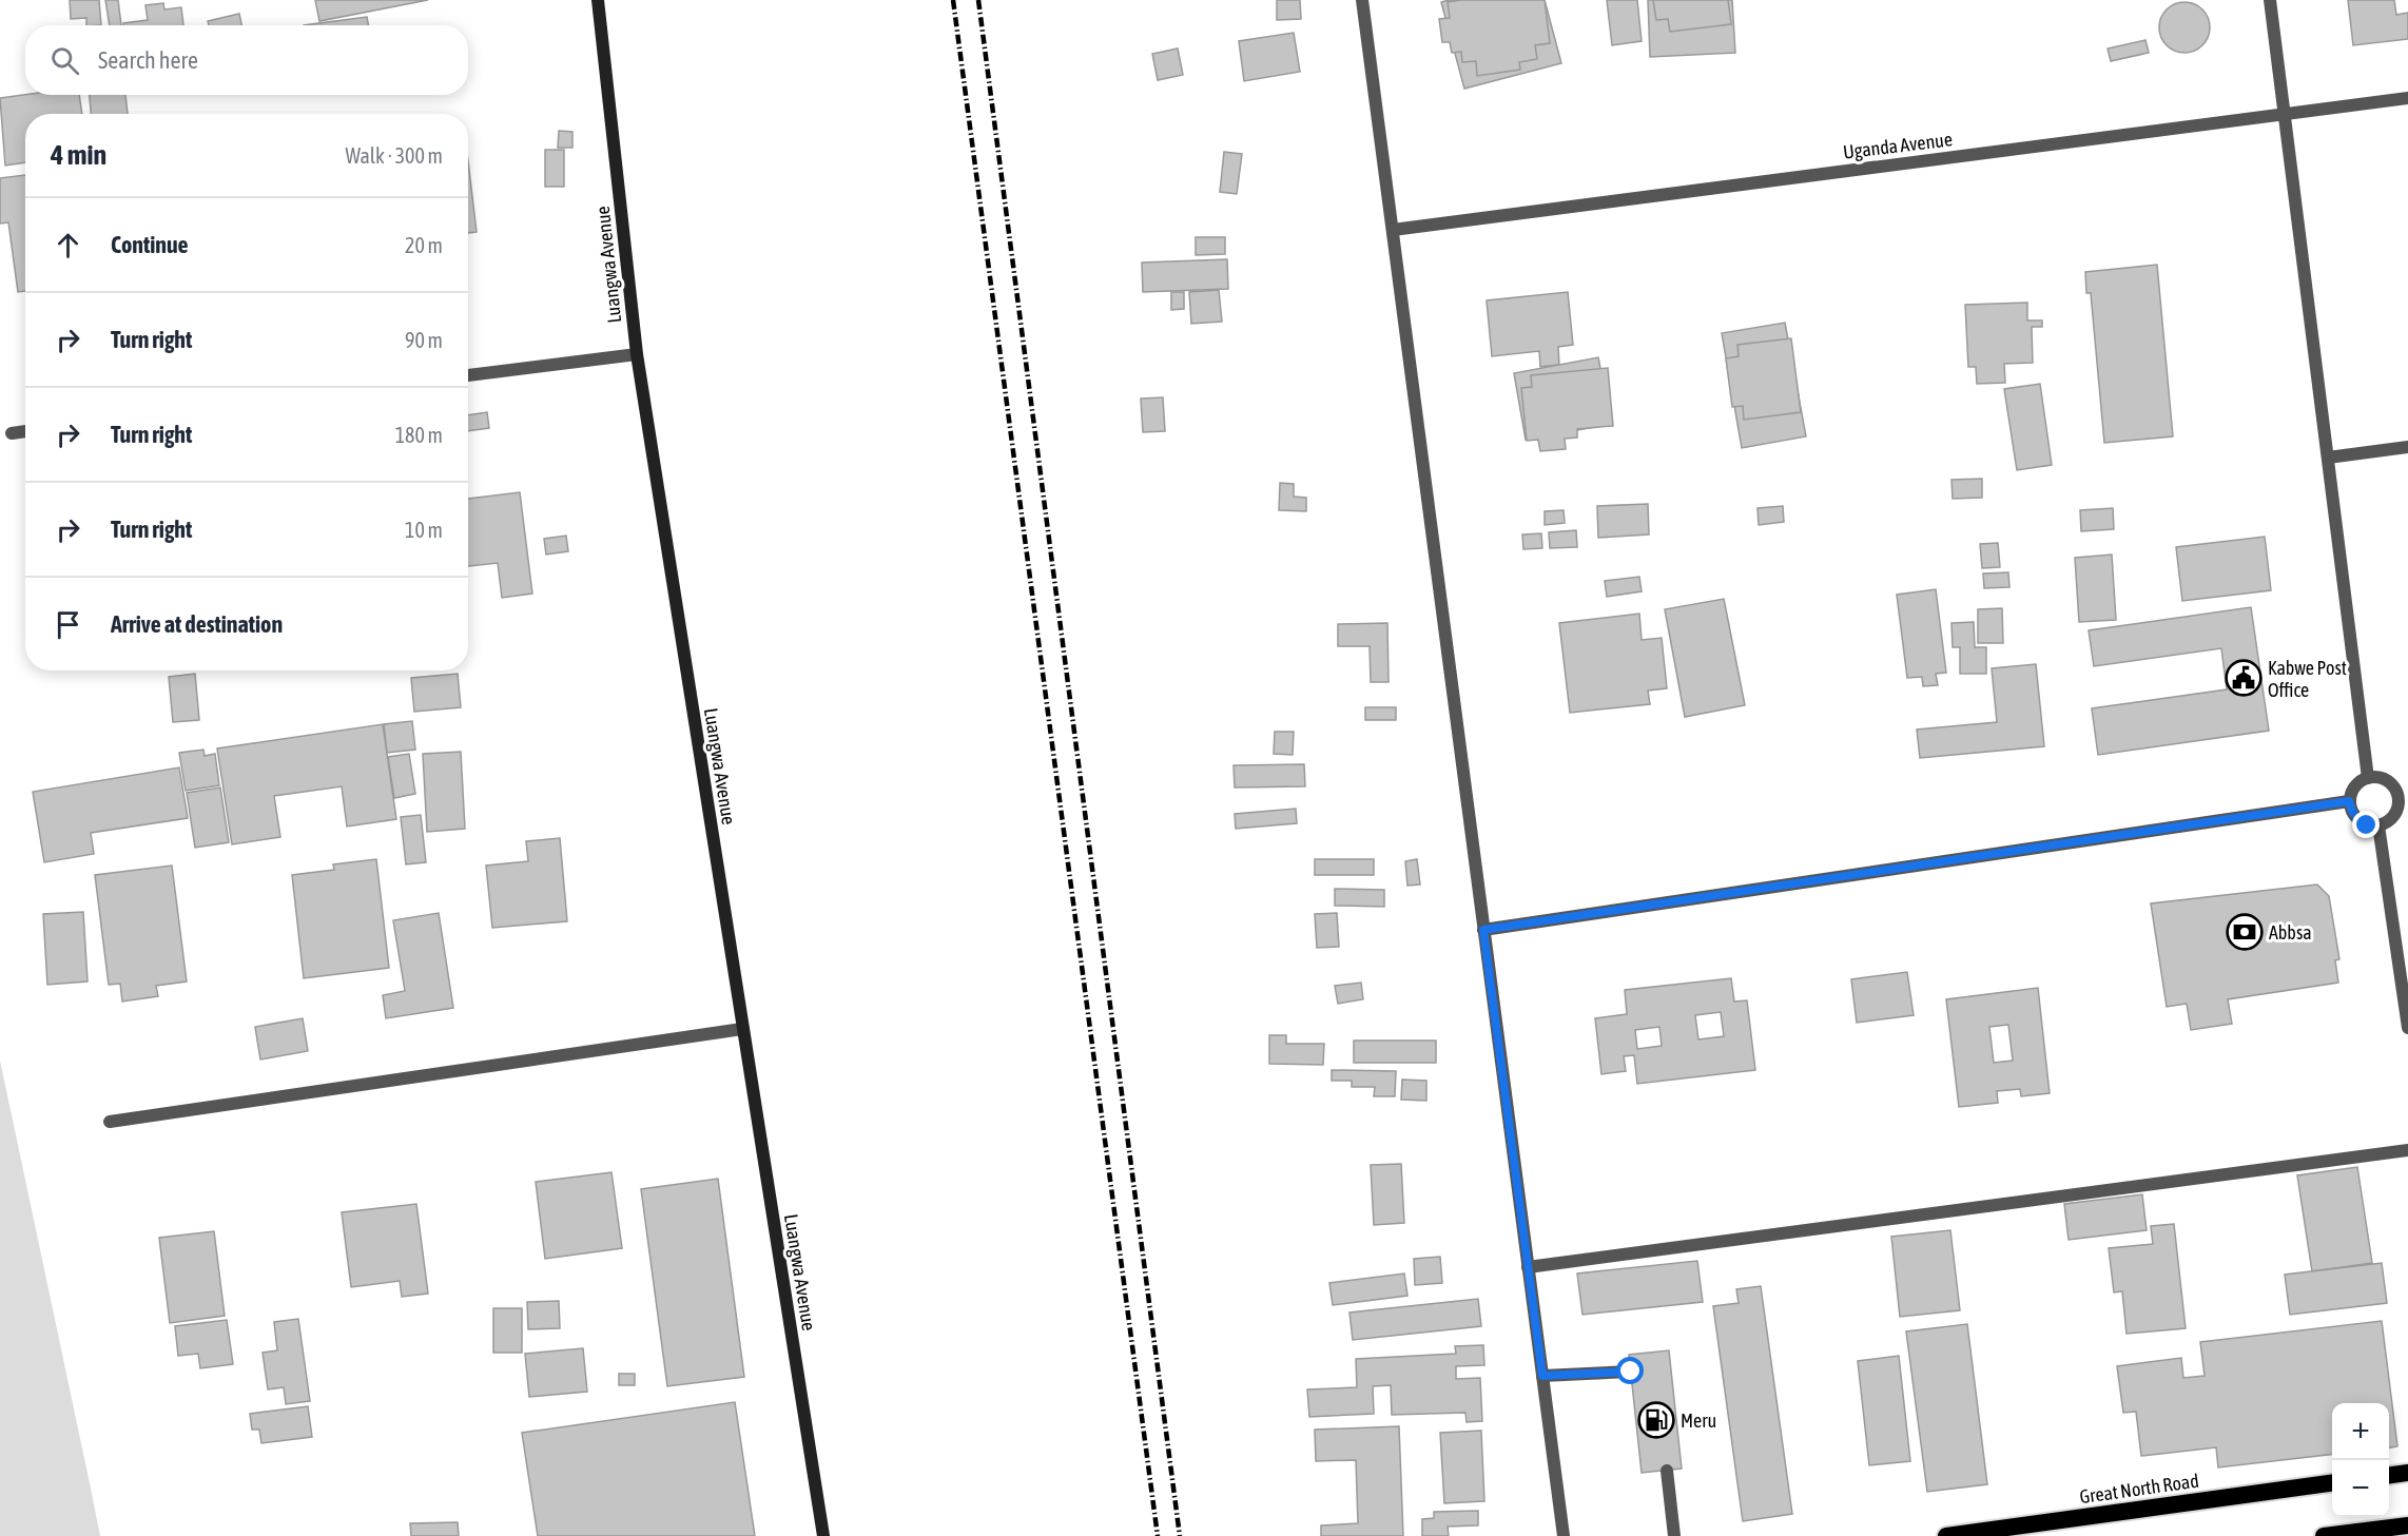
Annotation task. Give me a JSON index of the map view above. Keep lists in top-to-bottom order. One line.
{"streets":{"highway":["Great North Road"],"main road":["Luangwa Avenue"],"street":["Uganda Avenue"]},"places":{"public building":["Kabwe Post Office"],"bank":["Abbsa"],"fuel station":["Meru"]},"page":{"search":"Search here","heading":["4 min","Walk · 300 m"],"list":[["Continue","20 m"],["Turn right","90 m"],["Turn right","180 m"],["Turn right","10 m"],"Arrive at destination"],"map_buttons":["+","−"]}}
